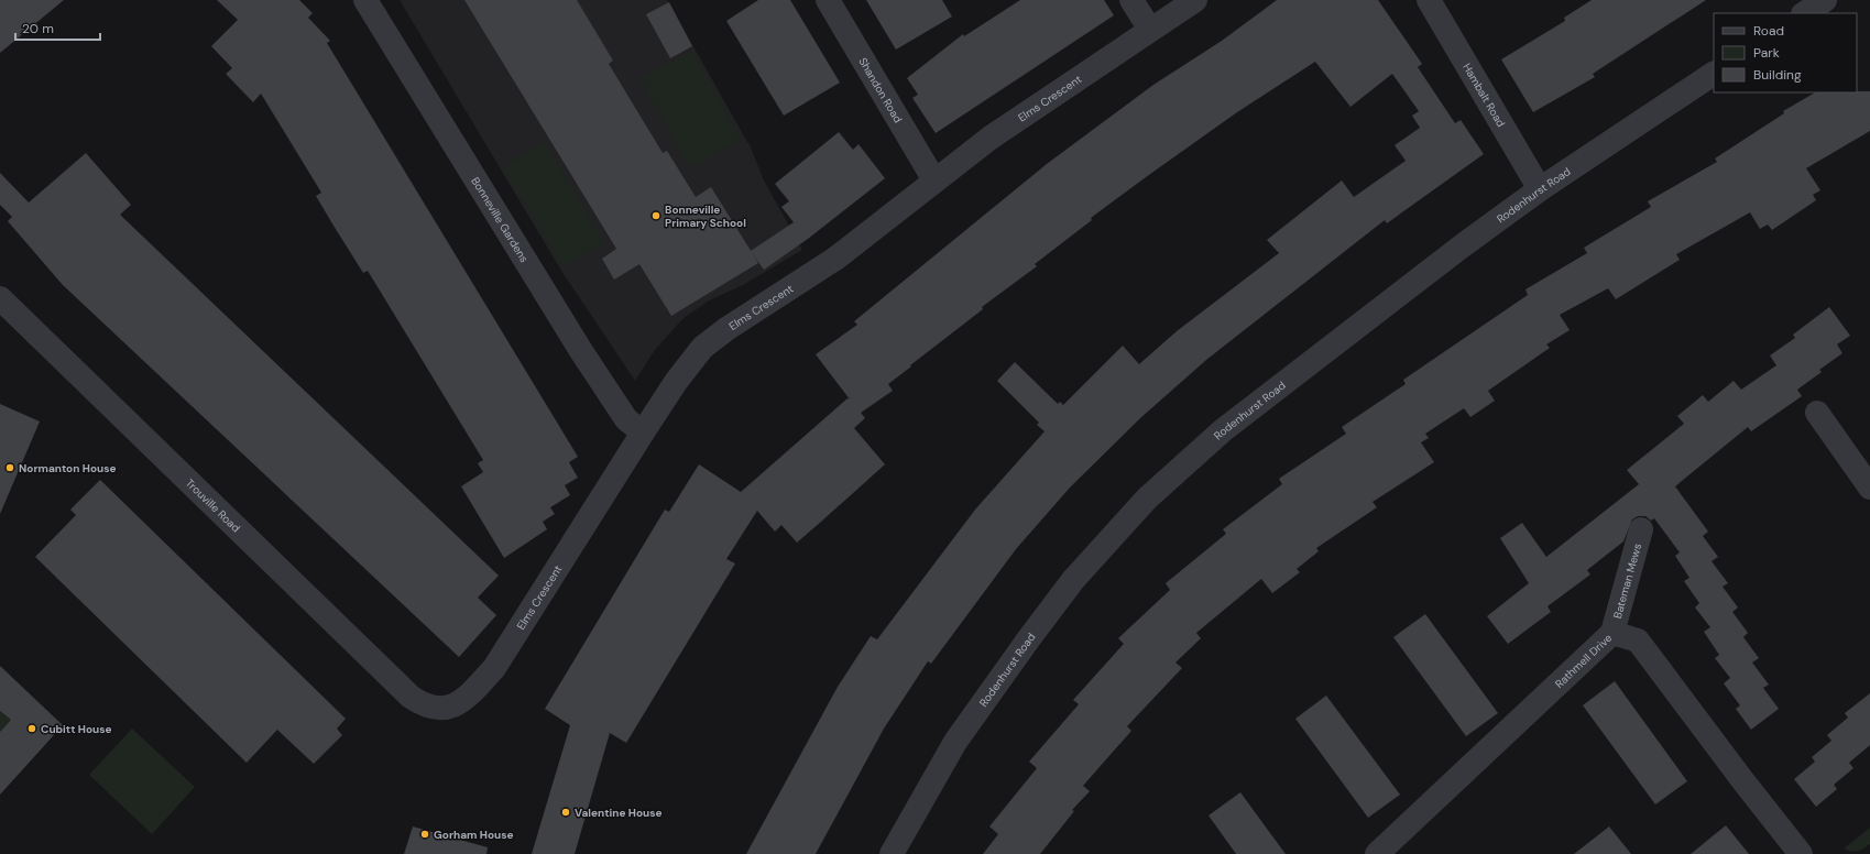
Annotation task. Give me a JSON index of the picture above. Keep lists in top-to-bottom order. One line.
{"streets":{"street":["Shandon Road","Hambalt Road","Elms Crescent","Rodenhurst Road","Bonneville Gardens","Trouville Road","Bateman Mews","Rathmell Drive"]},"crossings":[["Shandon Road","Elms Crescent"],["Hambalt Road","Rodenhurst Road"],["Elms Crescent","Bonneville Gardens"],["Elms Crescent","Trouville Road"],["Bateman Mews","Rathmell Drive"]],"places":["Bonneville Primary School","Normanton House","Cubitt House","Valentine House","Gorham House"],"legend":["Road","Park","Building"],"scale_bar":"20 m"}
